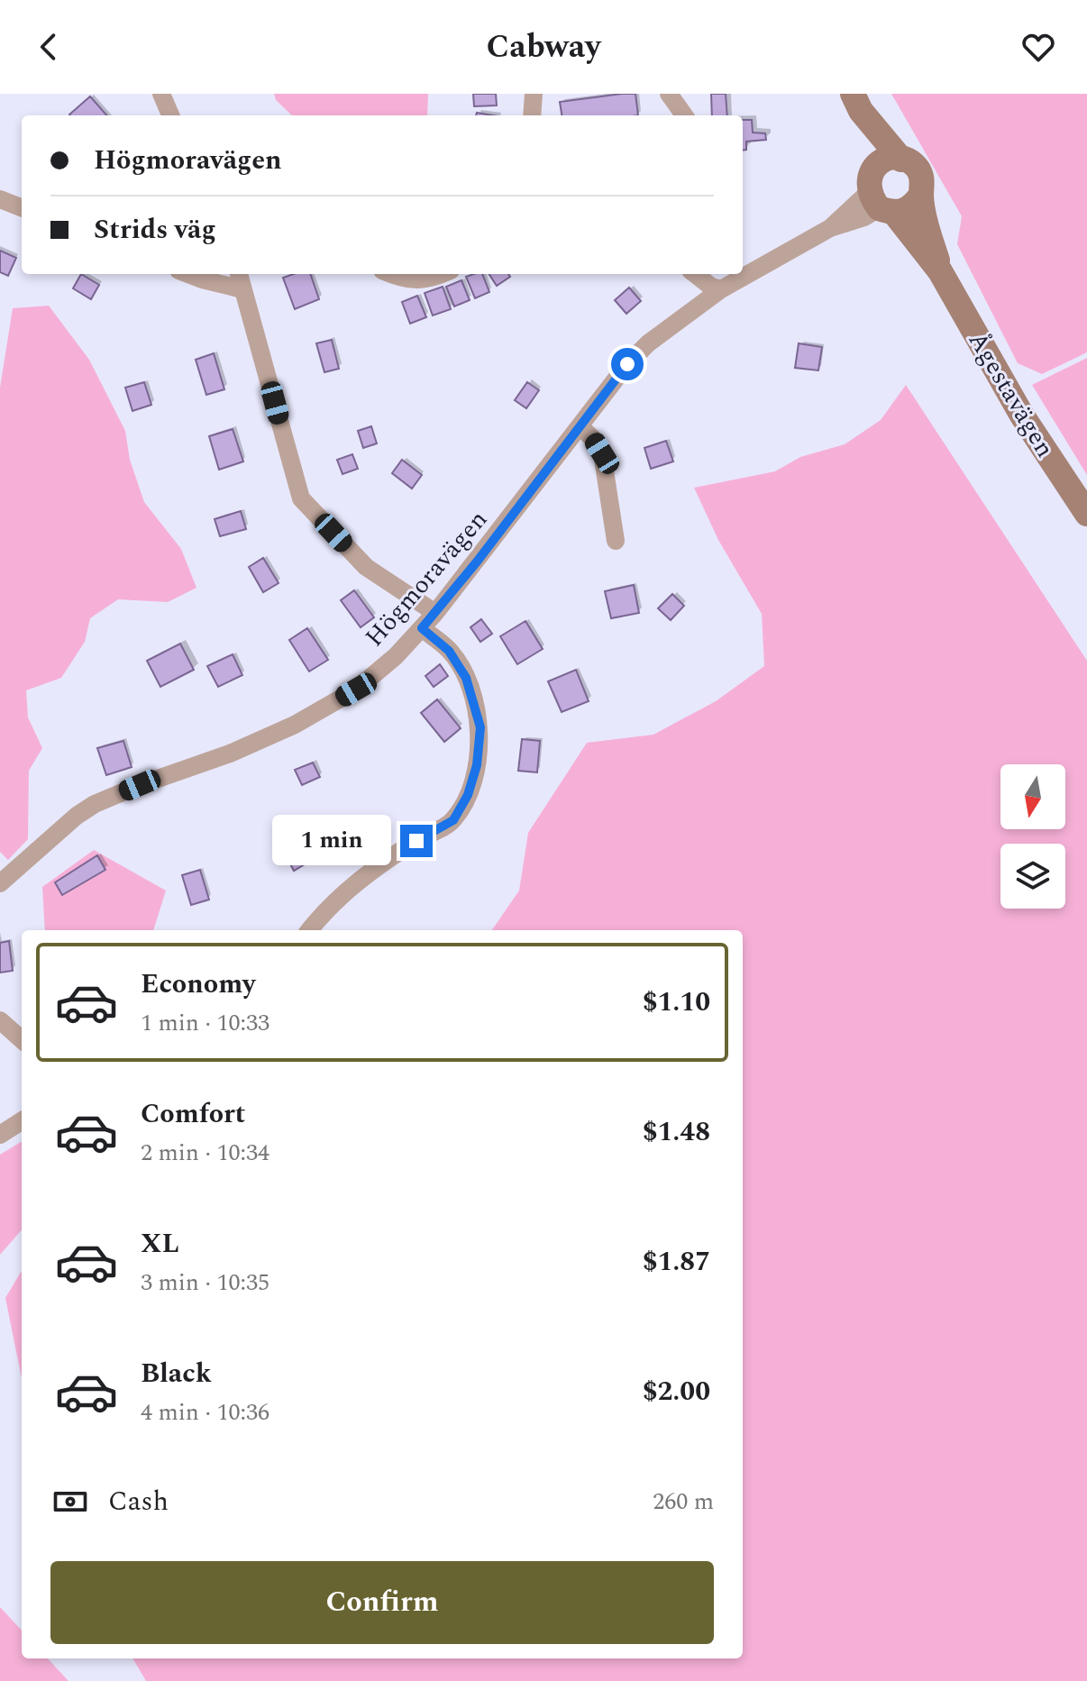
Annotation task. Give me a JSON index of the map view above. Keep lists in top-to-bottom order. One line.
{"streets":{"main road":["Ågestavägen"],"street":["Högmoravägen"]},"crossings":[["Ågestavägen","Högmoravägen"]],"north":"bottom","page":{"header":"Cabway","banner":["Högmoravägen","Strids väg"],"bubble":"1 min","list":[{"name":"Economy","note":"1 min · 10:33","value":"$1.10"},{"name":"Comfort","note":"2 min · 10:34","value":"$1.48"},{"name":"XL","note":"3 min · 10:35","value":"$1.87"},{"name":"Black","note":"4 min · 10:36","value":"$2.00"}],"pay":["Cash","260 m"],"buttons":"Confirm"}}
